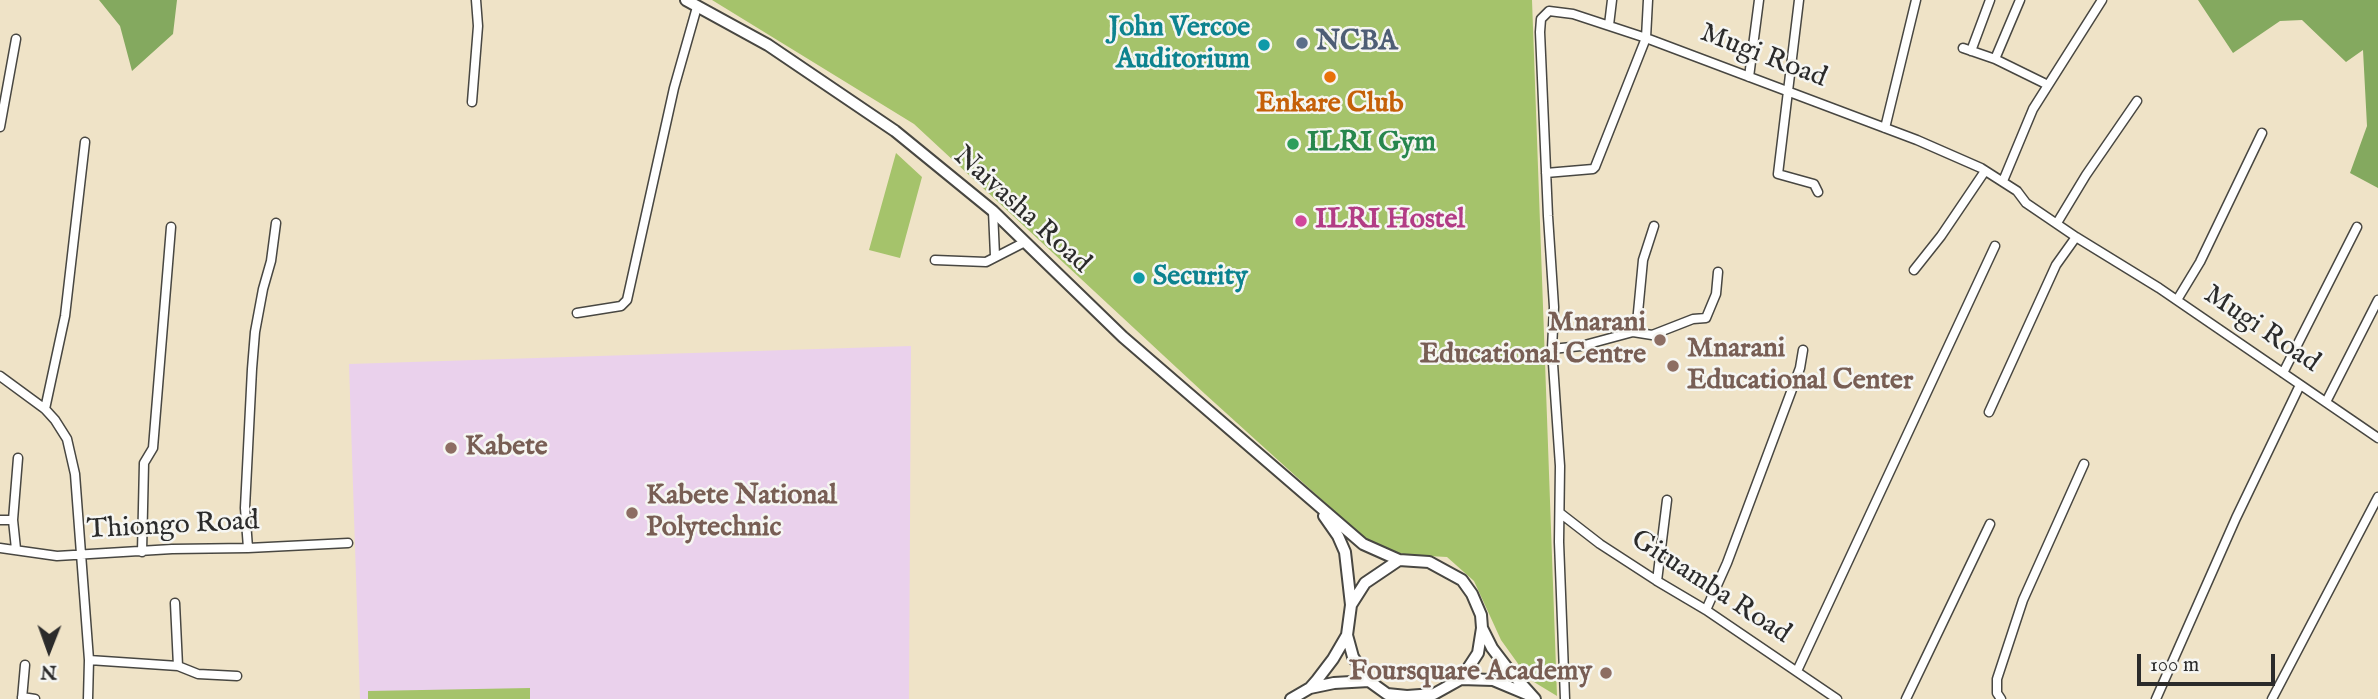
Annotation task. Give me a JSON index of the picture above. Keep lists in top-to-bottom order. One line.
{"streets":{"main road":["Naivasha Road"],"street":["Mugi Road","Thiongo Road","Gituamba Road"]},"crossings":[["Mugi Road","Gituamba Road"]],"places":["NCBA","John Vercoe Auditorium","Enkare Club","ILRI Gym","ILRI Hostel","Security","Mnarani Educational Centre","Mnarani Educational Center","Kabete","Kabete National Polytechnic","Foursquare Academy"],"scale_bar":"100 m","north":"bottom"}
